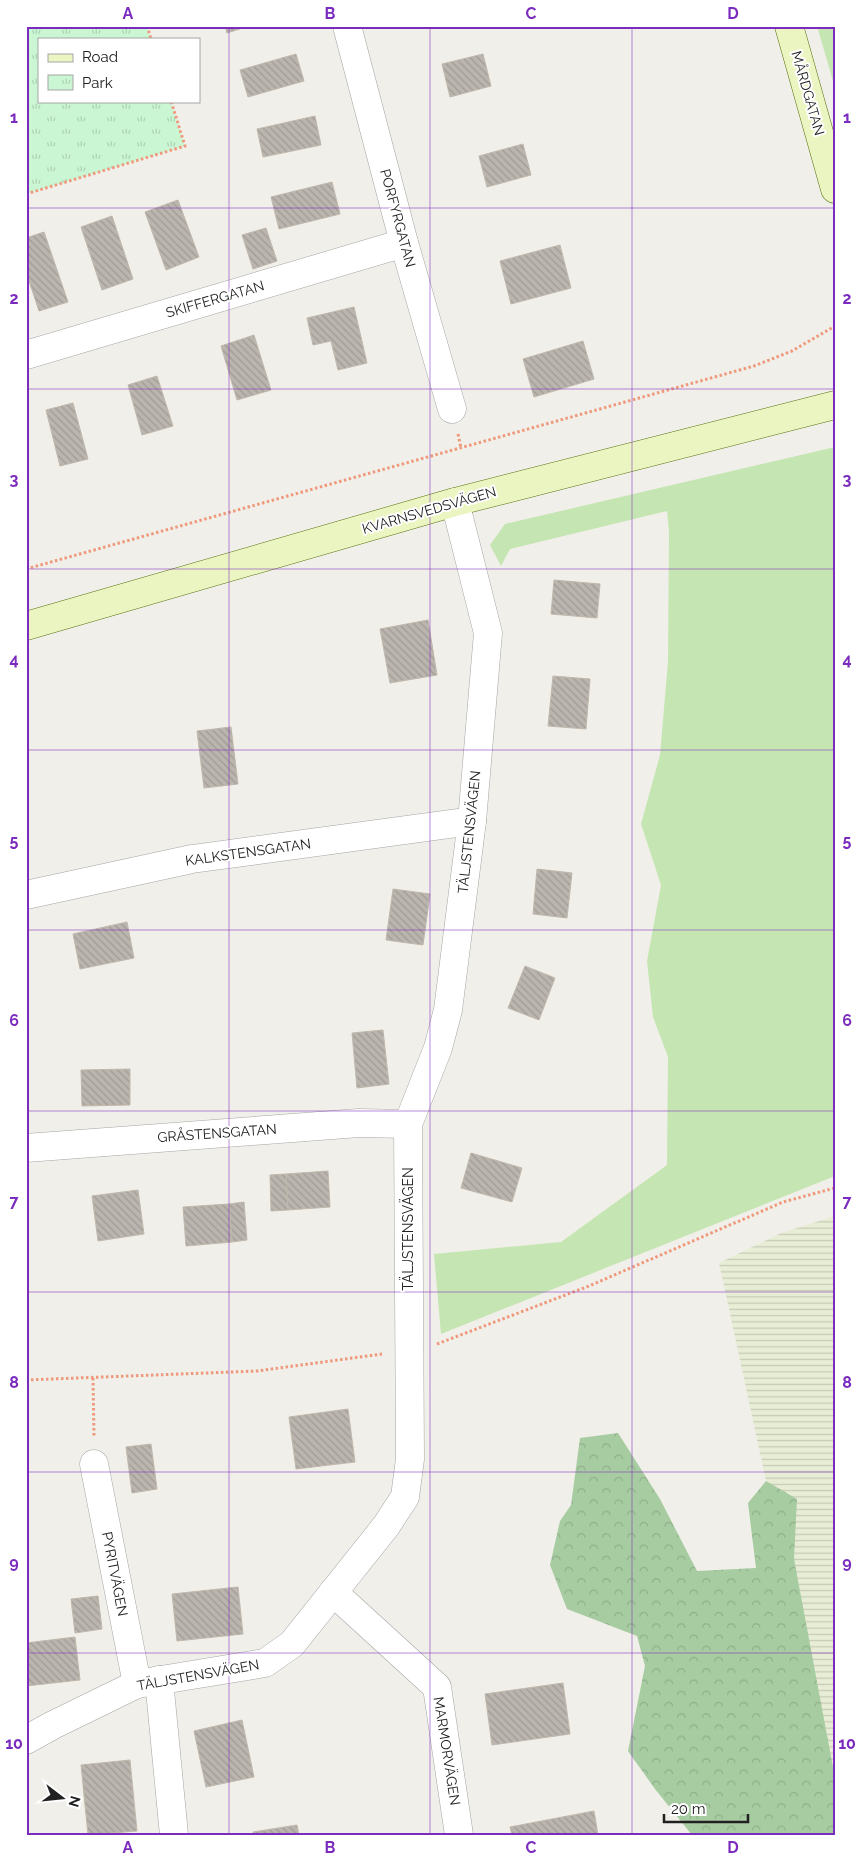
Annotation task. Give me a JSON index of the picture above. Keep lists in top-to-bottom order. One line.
{"streets":{"street":["MÅRDGATAN","PORFYRGATAN","SKIFFERGATAN","KVARNSVEDSVÄGEN","TÄLJSTENSVÄGEN","KALKSTENSGATAN","GRÅSTENSGATAN","PYRITVÄGEN","MARMORVÄGEN"]},"crossings":[["PORFYRGATAN","SKIFFERGATAN"],["KVARNSVEDSVÄGEN","TÄLJSTENSVÄGEN"],["TÄLJSTENSVÄGEN","KALKSTENSGATAN"],["TÄLJSTENSVÄGEN","GRÅSTENSGATAN"],["TÄLJSTENSVÄGEN","PYRITVÄGEN"],["TÄLJSTENSVÄGEN","MARMORVÄGEN"]],"legend":["Road","Park"],"scale_bar":"20 m","north":"right","grid":{"columns":["A","B","C","D"],"rows":["1","2","3","4","5","6","7","8","9","10"]}}
